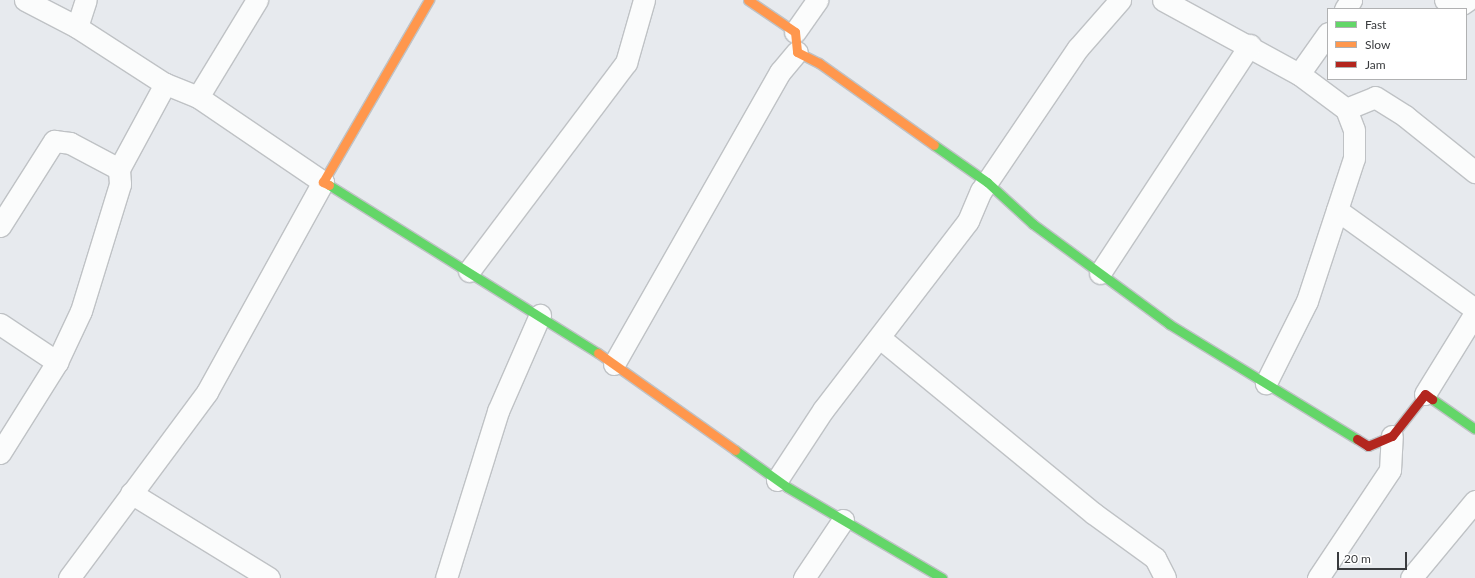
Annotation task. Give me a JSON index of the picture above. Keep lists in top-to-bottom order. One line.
{"legend":["Fast","Slow","Jam"],"scale_bar":"20 m"}
